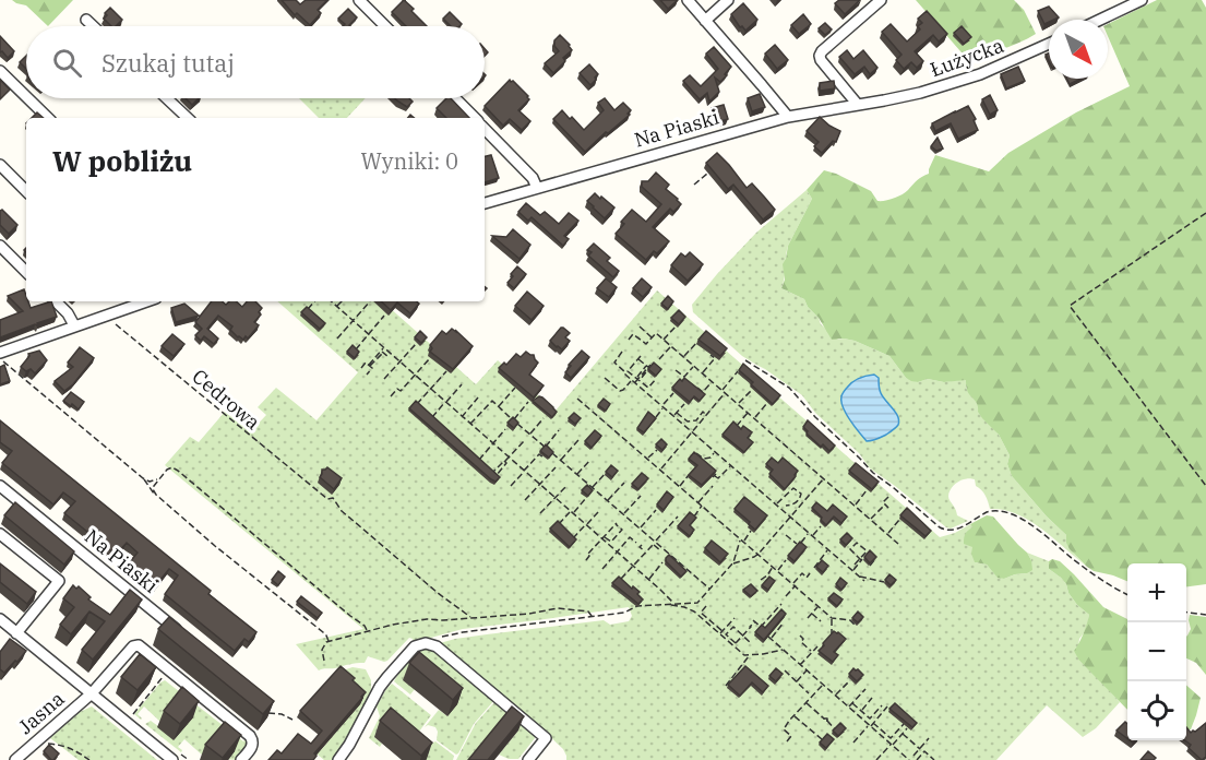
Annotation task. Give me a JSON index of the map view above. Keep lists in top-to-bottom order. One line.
{"streets":{"street":["Łużycka","Na Piaski","Jasna"],"path":["Cedrowa"]},"crossings":[["Łużycka","Na Piaski"]],"north":"bottom right","page":{"search":"Szukaj tutaj","heading":["W pobliżu","Wyniki: 0"],"map_buttons":["+","−"]}}
